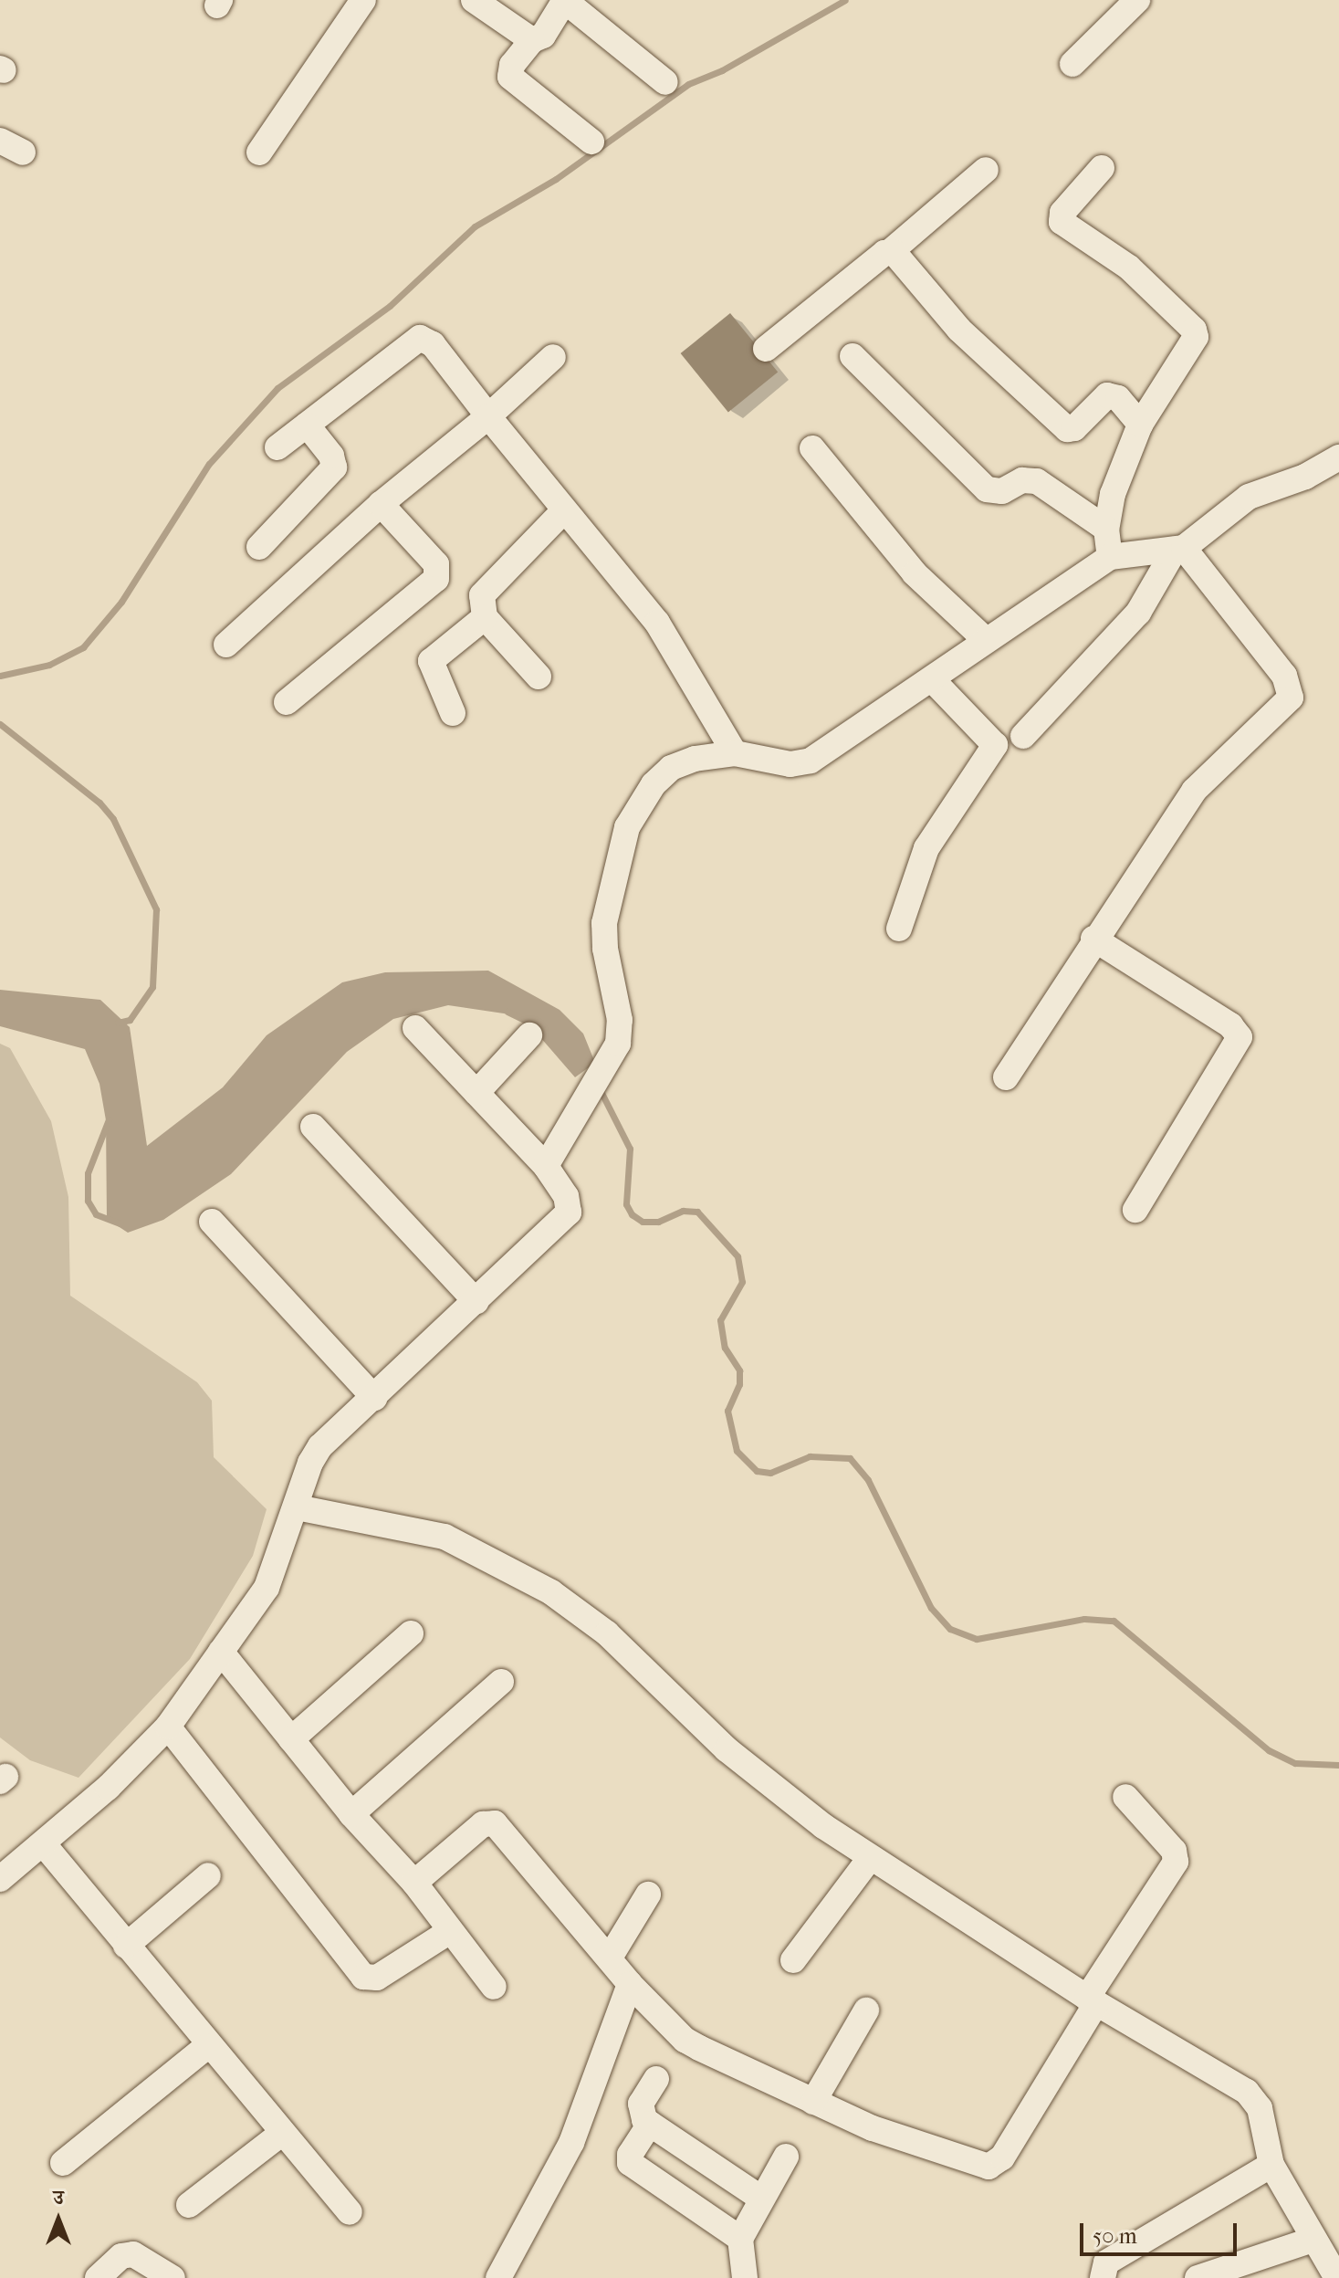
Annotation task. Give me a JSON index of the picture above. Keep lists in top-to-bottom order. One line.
{"scale_bar":"50 m","north":"top"}
